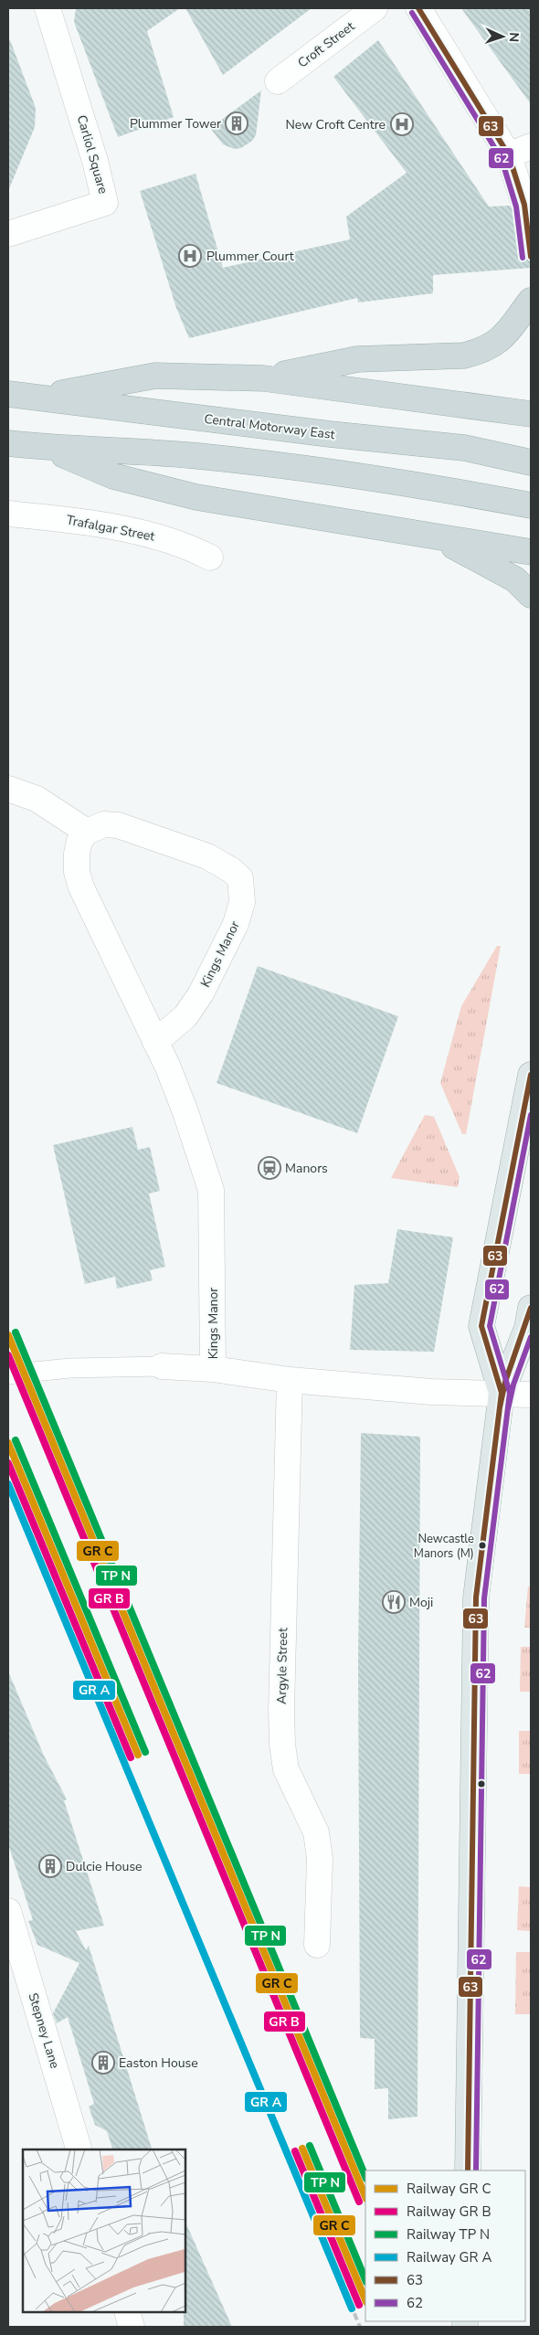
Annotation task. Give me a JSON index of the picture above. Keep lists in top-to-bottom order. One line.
{"streets":{"highway":["Central Motorway East"],"street":["Croft Street","Carliol Square","Trafalgar Street","Kings Manor","Argyle Street","Stepney Lane"]},"places":{"building":["Plummer Tower","Dulcie House","Easton House"],"hospital":["New Croft Centre","Plummer Court"],"station":["Manors"],"other":["Newcastle Manors (M)"],"restaurant":["Moji"]},"lines":["transit line 63","transit line 62"],"legend":["Railway GR C","Railway GR B","Railway TP N","Railway GR A","63","62"],"north":"right"}
